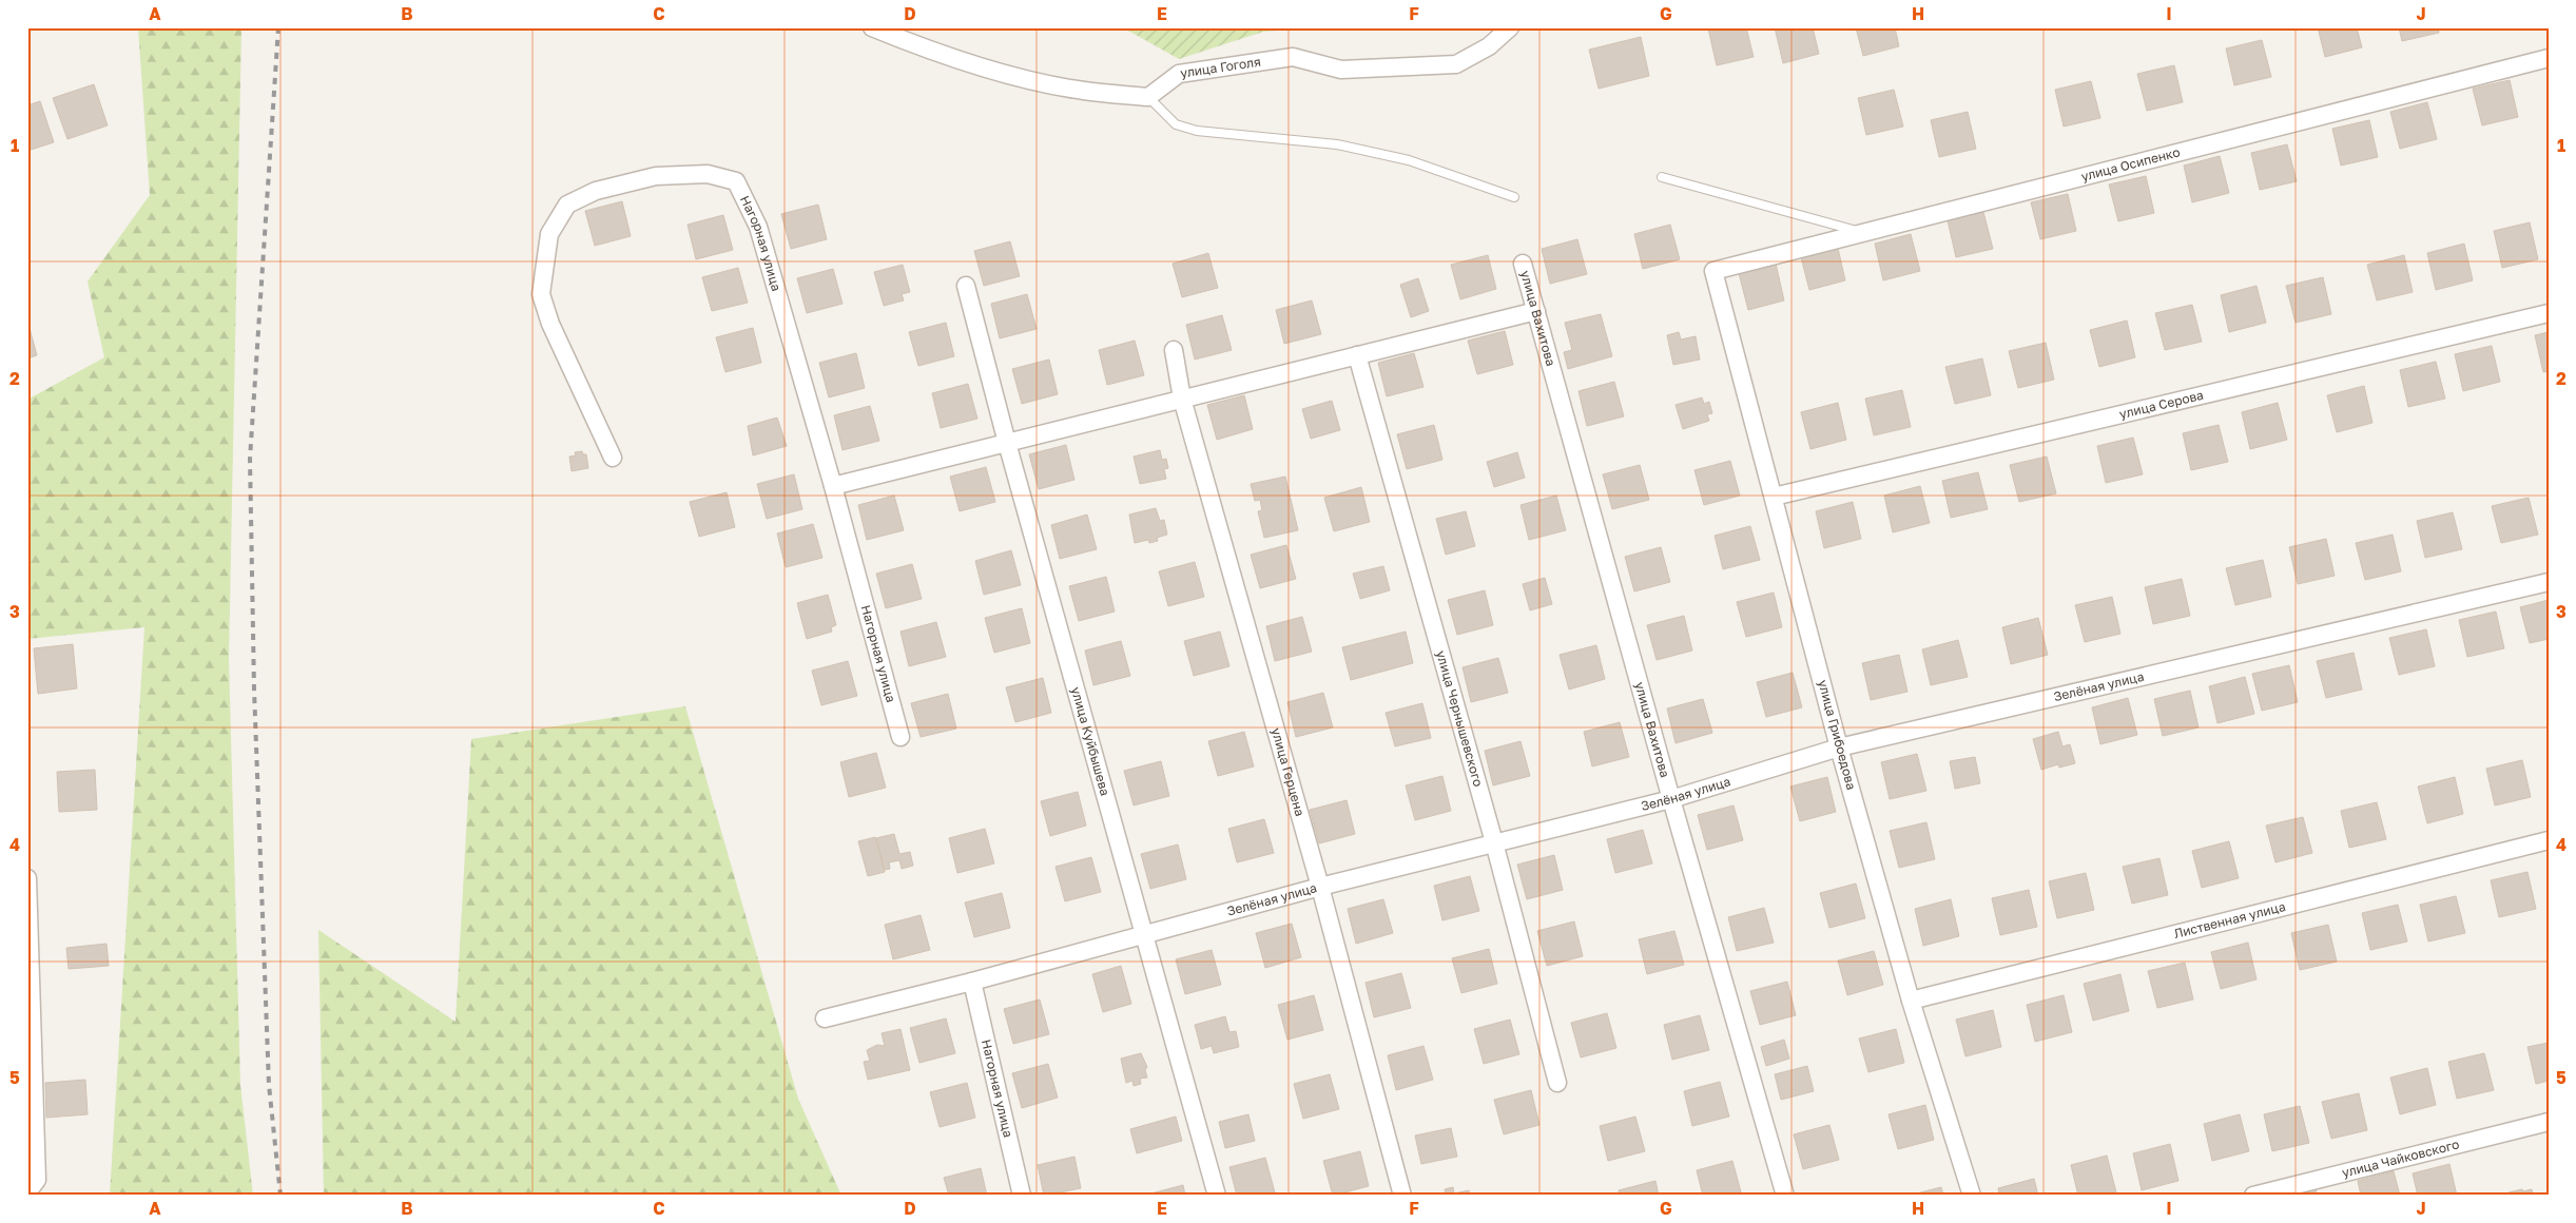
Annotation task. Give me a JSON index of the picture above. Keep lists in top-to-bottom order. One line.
{"streets":{"street":["улица Гоголя","улица Осипенко","Нагорная улица","улица Вахитова","улица Серова","Зелёная улица","улица Чернышевского","улица Грибоедова","улица Куйбышева","улица Герцена","Лиственная улица","улица Чайковского"]},"crossings":[["улица Осипенко","улица Грибоедова"],["Нагорная улица","Зелёная улица"],["улица Вахитова","Зелёная улица"],["улица Серова","улица Грибоедова"],["Зелёная улица","улица Чернышевского"],["Зелёная улица","улица Грибоедова"],["Зелёная улица","улица Куйбышева"],["Зелёная улица","улица Герцена"],["улица Грибоедова","Лиственная улица"]],"grid":{"columns":["A","B","C","D","E","F","G","H","I","J"],"rows":["1","2","3","4","5"]}}
